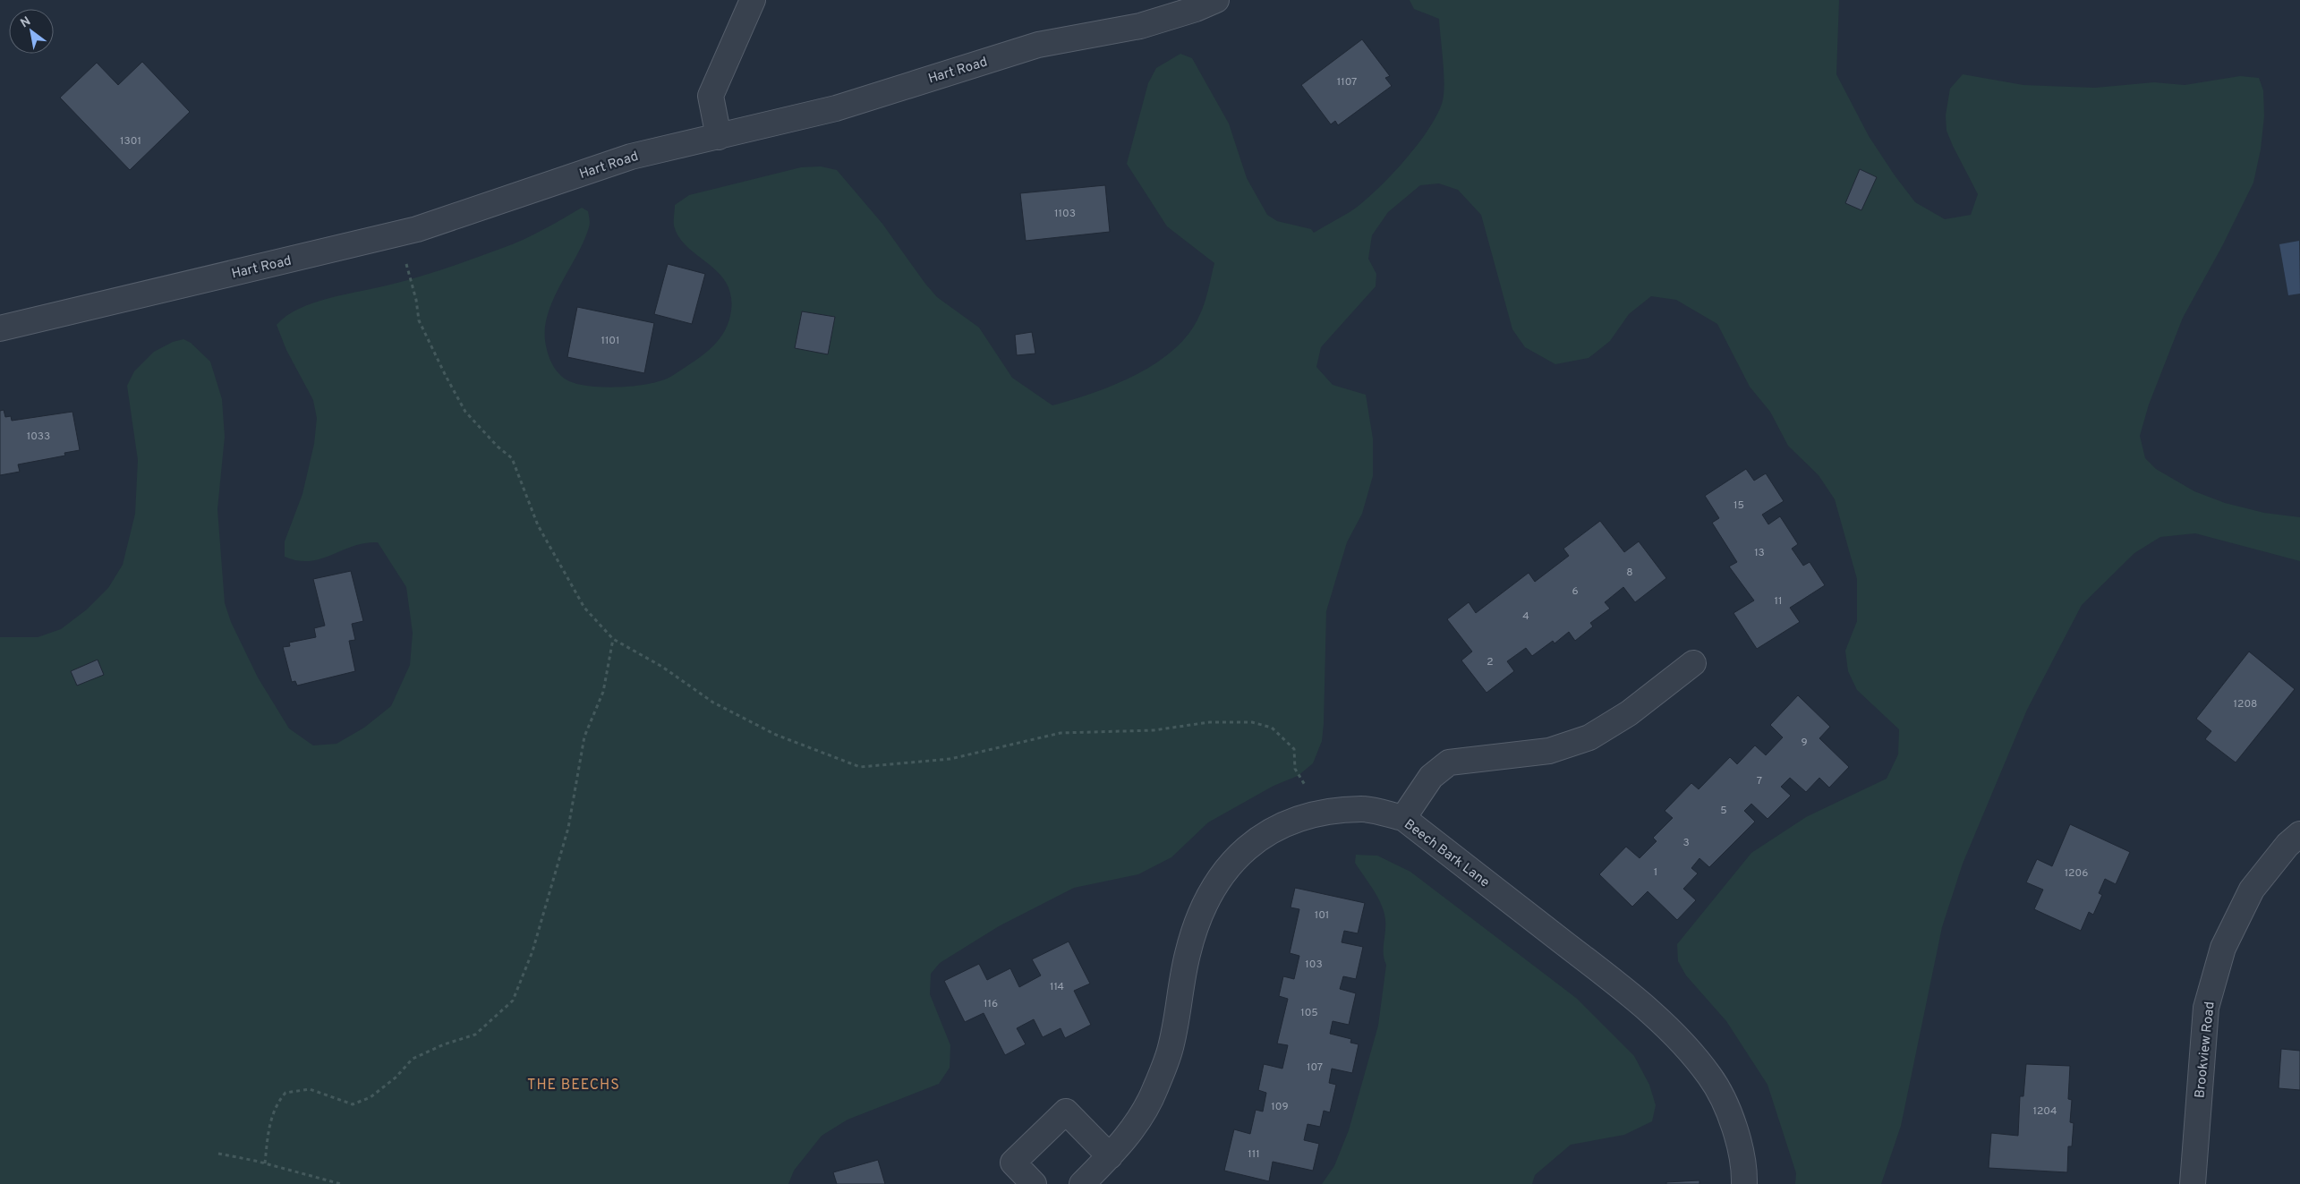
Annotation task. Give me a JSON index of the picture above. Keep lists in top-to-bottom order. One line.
{"streets":{"street":["Hart Road","Beech Bark Lane","Brookview Road"]},"districts":["THE BEECHS"],"house_numbers":["1107","1301","1103","1101","1033","15","13","8","6","11","4","2","1208","9","7","5","3","1","1206","101","103","114","116","105","107","109","1204","111"],"north":"top left"}
